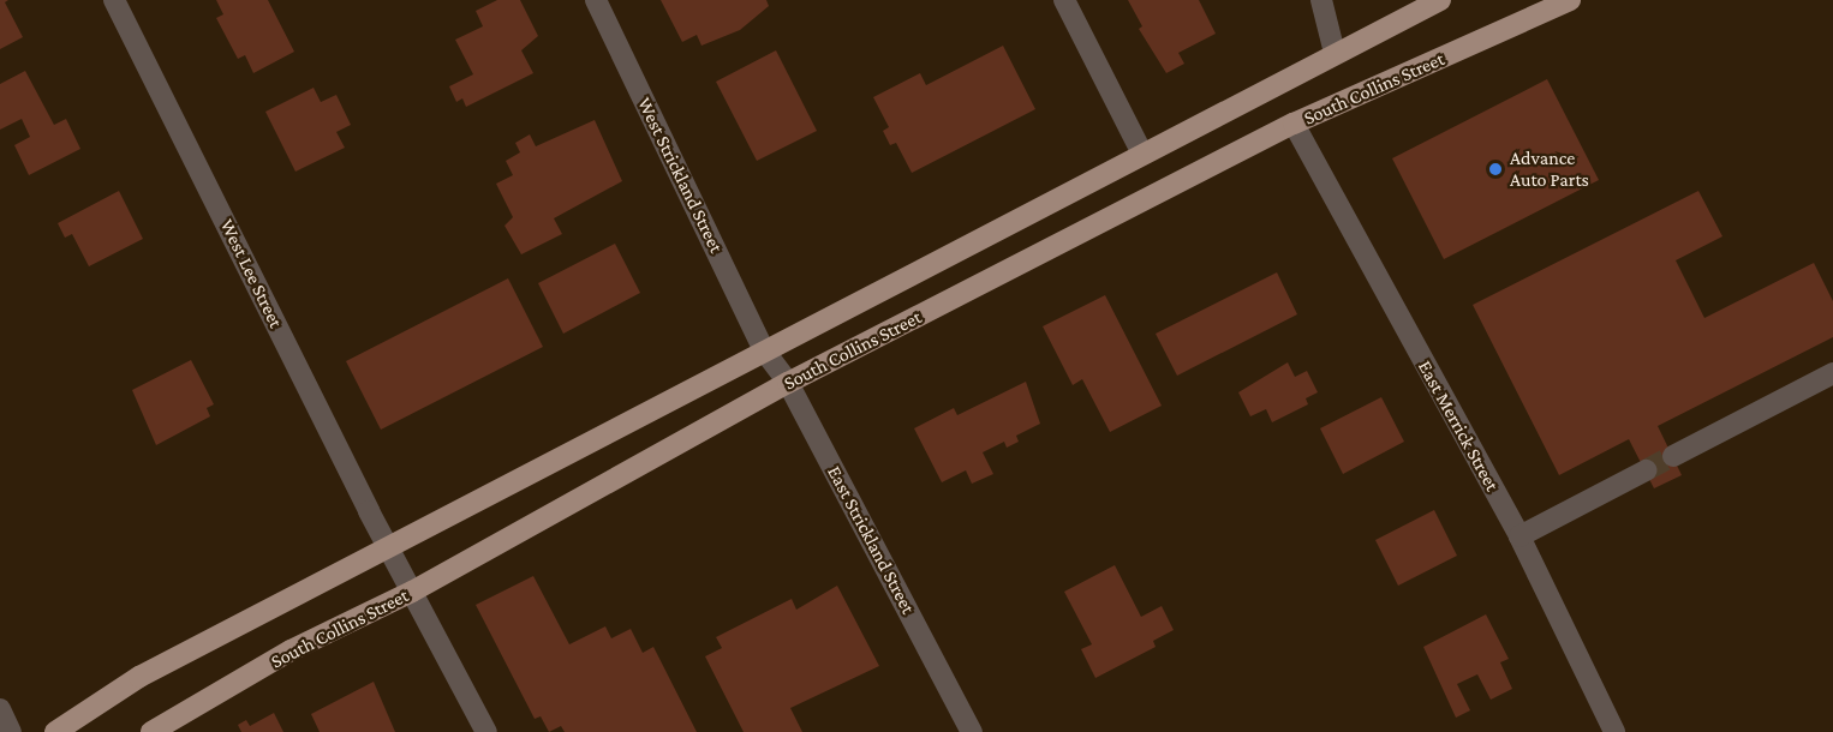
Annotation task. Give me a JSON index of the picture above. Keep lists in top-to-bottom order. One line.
{"streets":{"main road":["South Collins Street"],"street":["West Strickland Street","West Lee Street","East Merrick Street","East Strickland Street"]},"crossings":[["South Collins Street","West Strickland Street"],["South Collins Street","West Lee Street"],["South Collins Street","East Merrick Street"],["South Collins Street","East Strickland Street"],["West Strickland Street","East Strickland Street"]],"places":["Advance Auto Parts"]}
